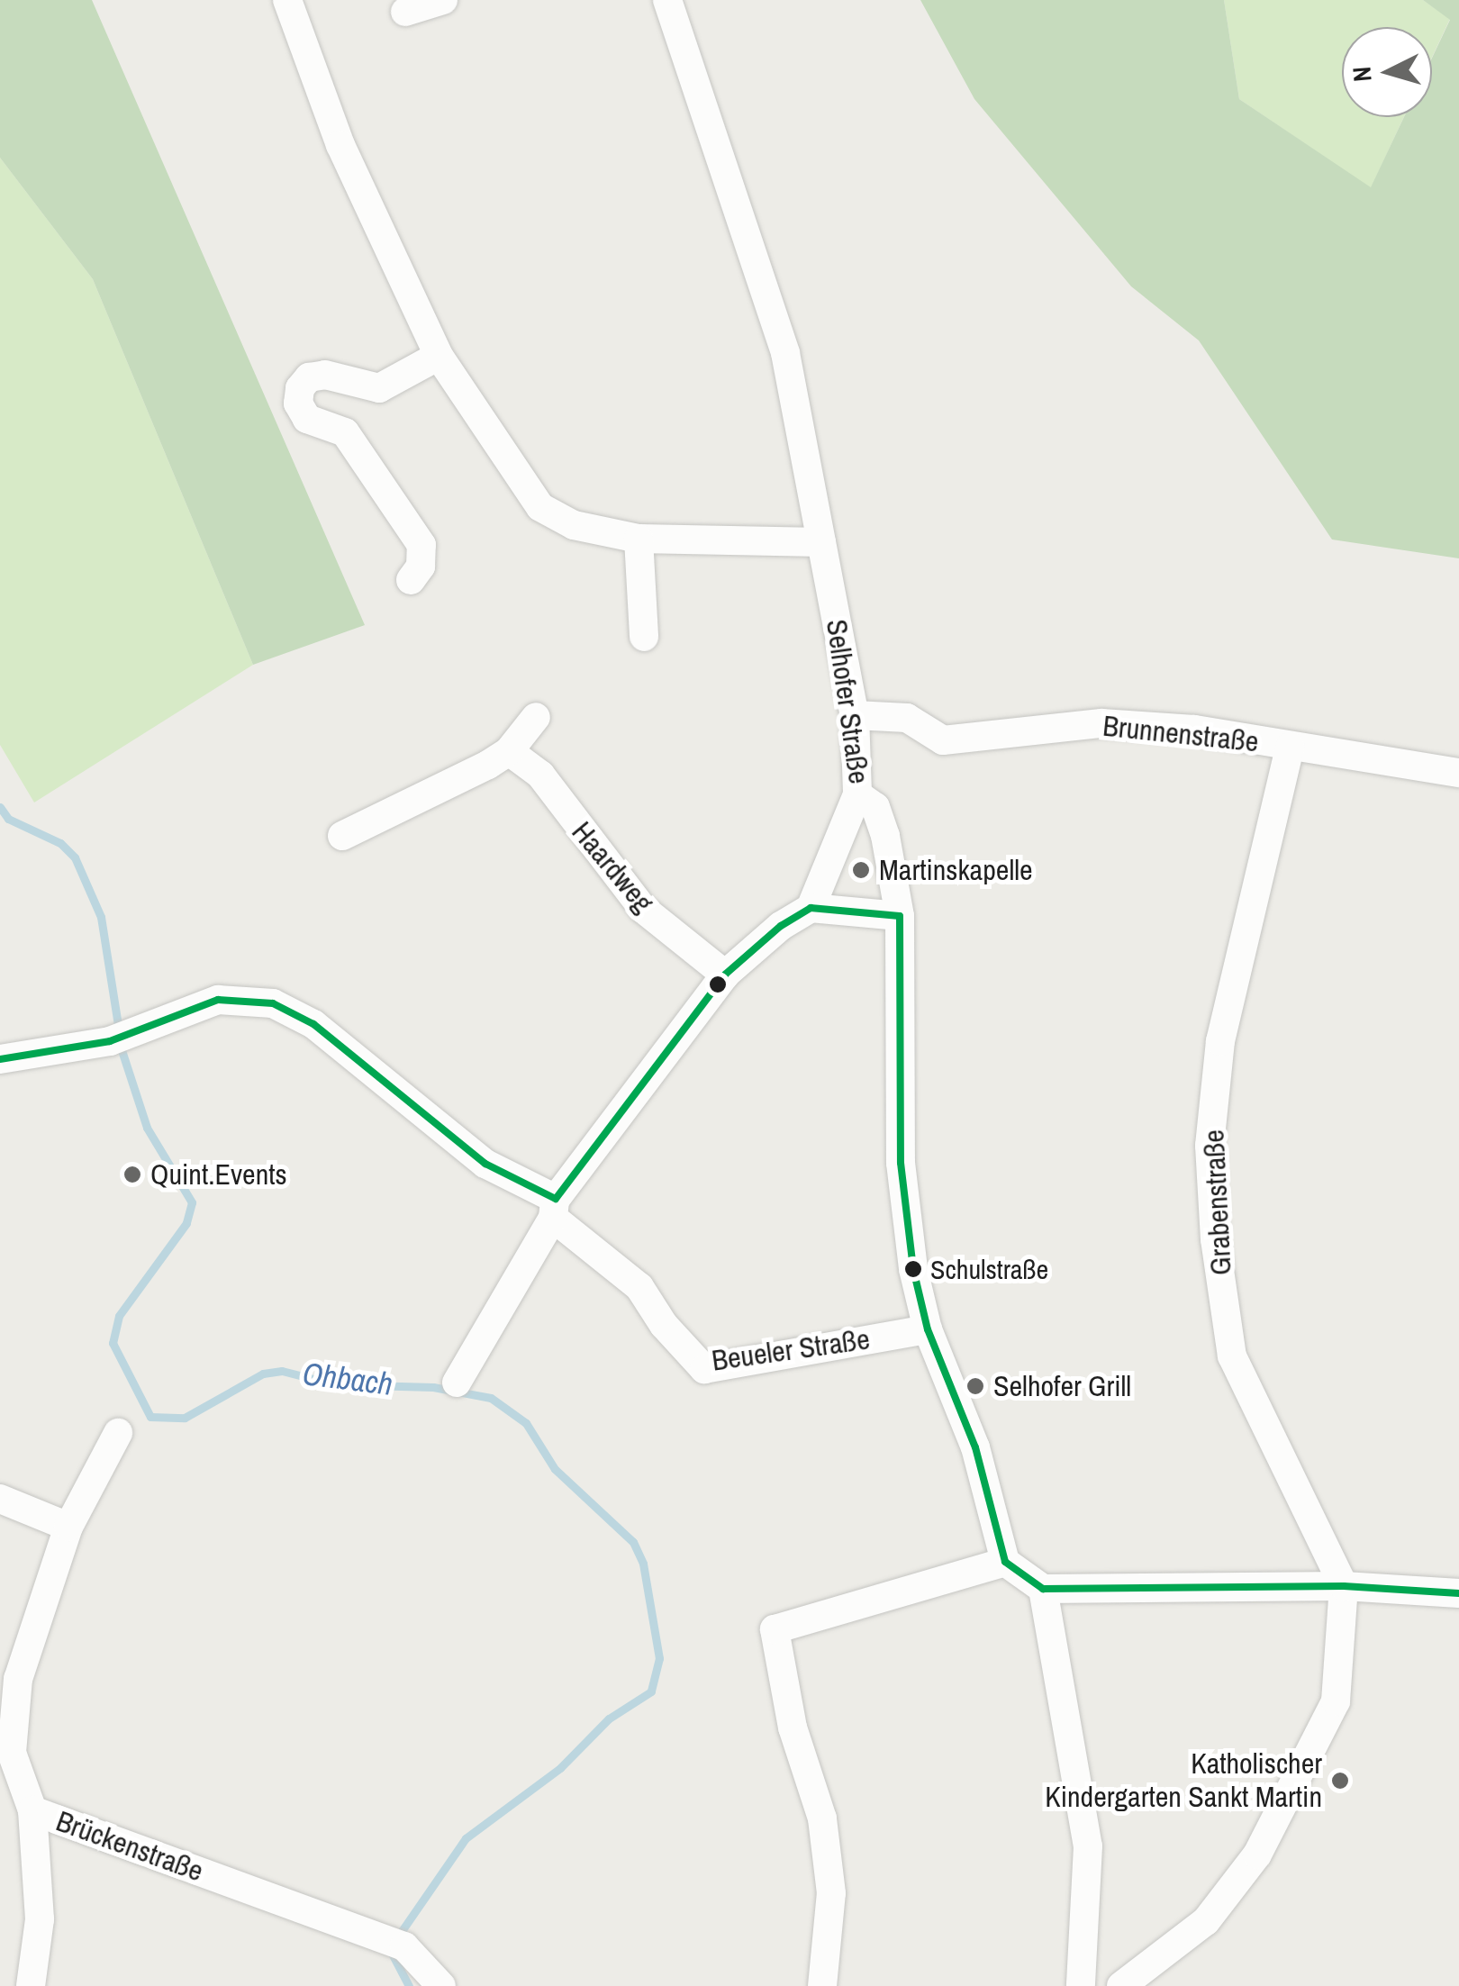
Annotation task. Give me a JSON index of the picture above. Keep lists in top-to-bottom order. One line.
{"streets":{"street":["Selhofer Straße","Brunnenstraße","Haardweg","Grabenstraße","Beueler Straße","Brückenstraße"]},"crossings":[["Selhofer Straße","Brunnenstraße"],["Selhofer Straße","Beueler Straße"],["Brunnenstraße","Grabenstraße"]],"water":["Ohbach"],"places":["Martinskapelle","Quint.Events","Schulstraße","Selhofer Grill","Katholischer Kindergarten Sankt Martin"],"north":"left"}
